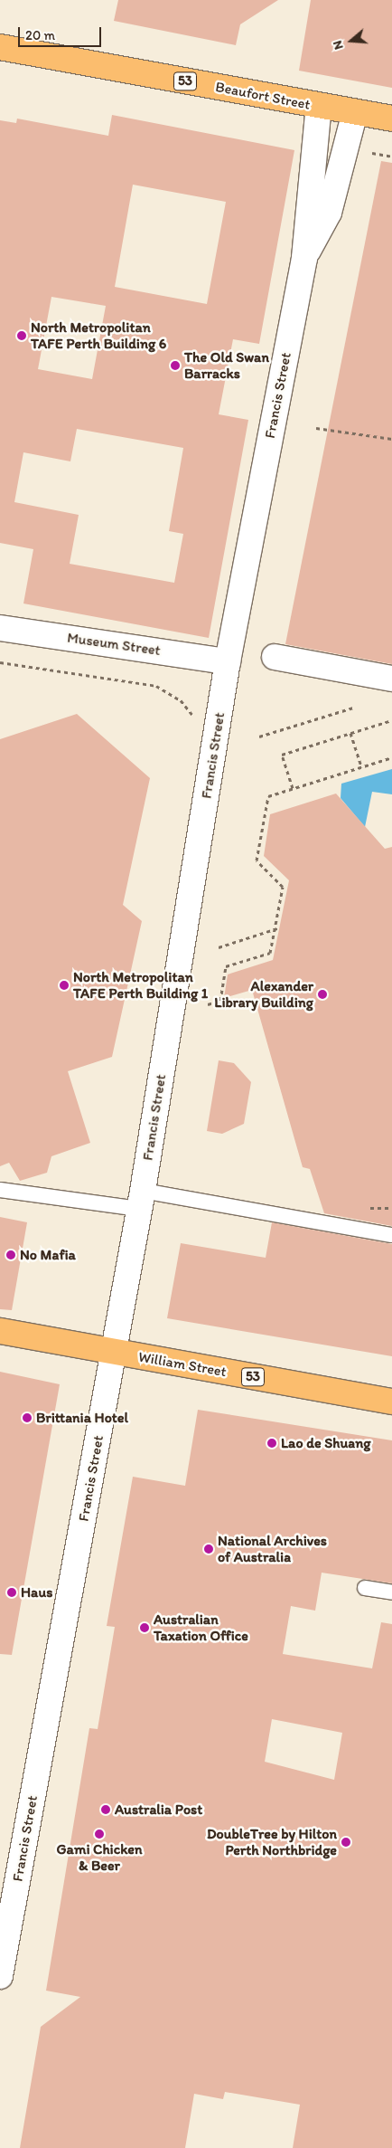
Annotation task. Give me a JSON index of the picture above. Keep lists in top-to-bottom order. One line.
{"streets":{"main road":["53","Beaufort Street","William Street"],"street":["Francis Street","Museum Street"]},"crossings":[["Beaufort Street","Francis Street"],["Francis Street","Museum Street"],["Francis Street","William Street"]],"places":["North Metropolitan TAFE Perth Building 6","The Old Swan Barracks","North Metropolitan TAFE Perth Building 1","Alexander Library Building","No Mafia","Brittania Hotel","Lao de Shuang","National Archives of Australia","Haus","Australian Taxation Office","Australia Post","Gami Chicken & Beer","DoubleTree by Hilton Perth Northbridge"],"scale_bar":"20 m","north":"left"}
